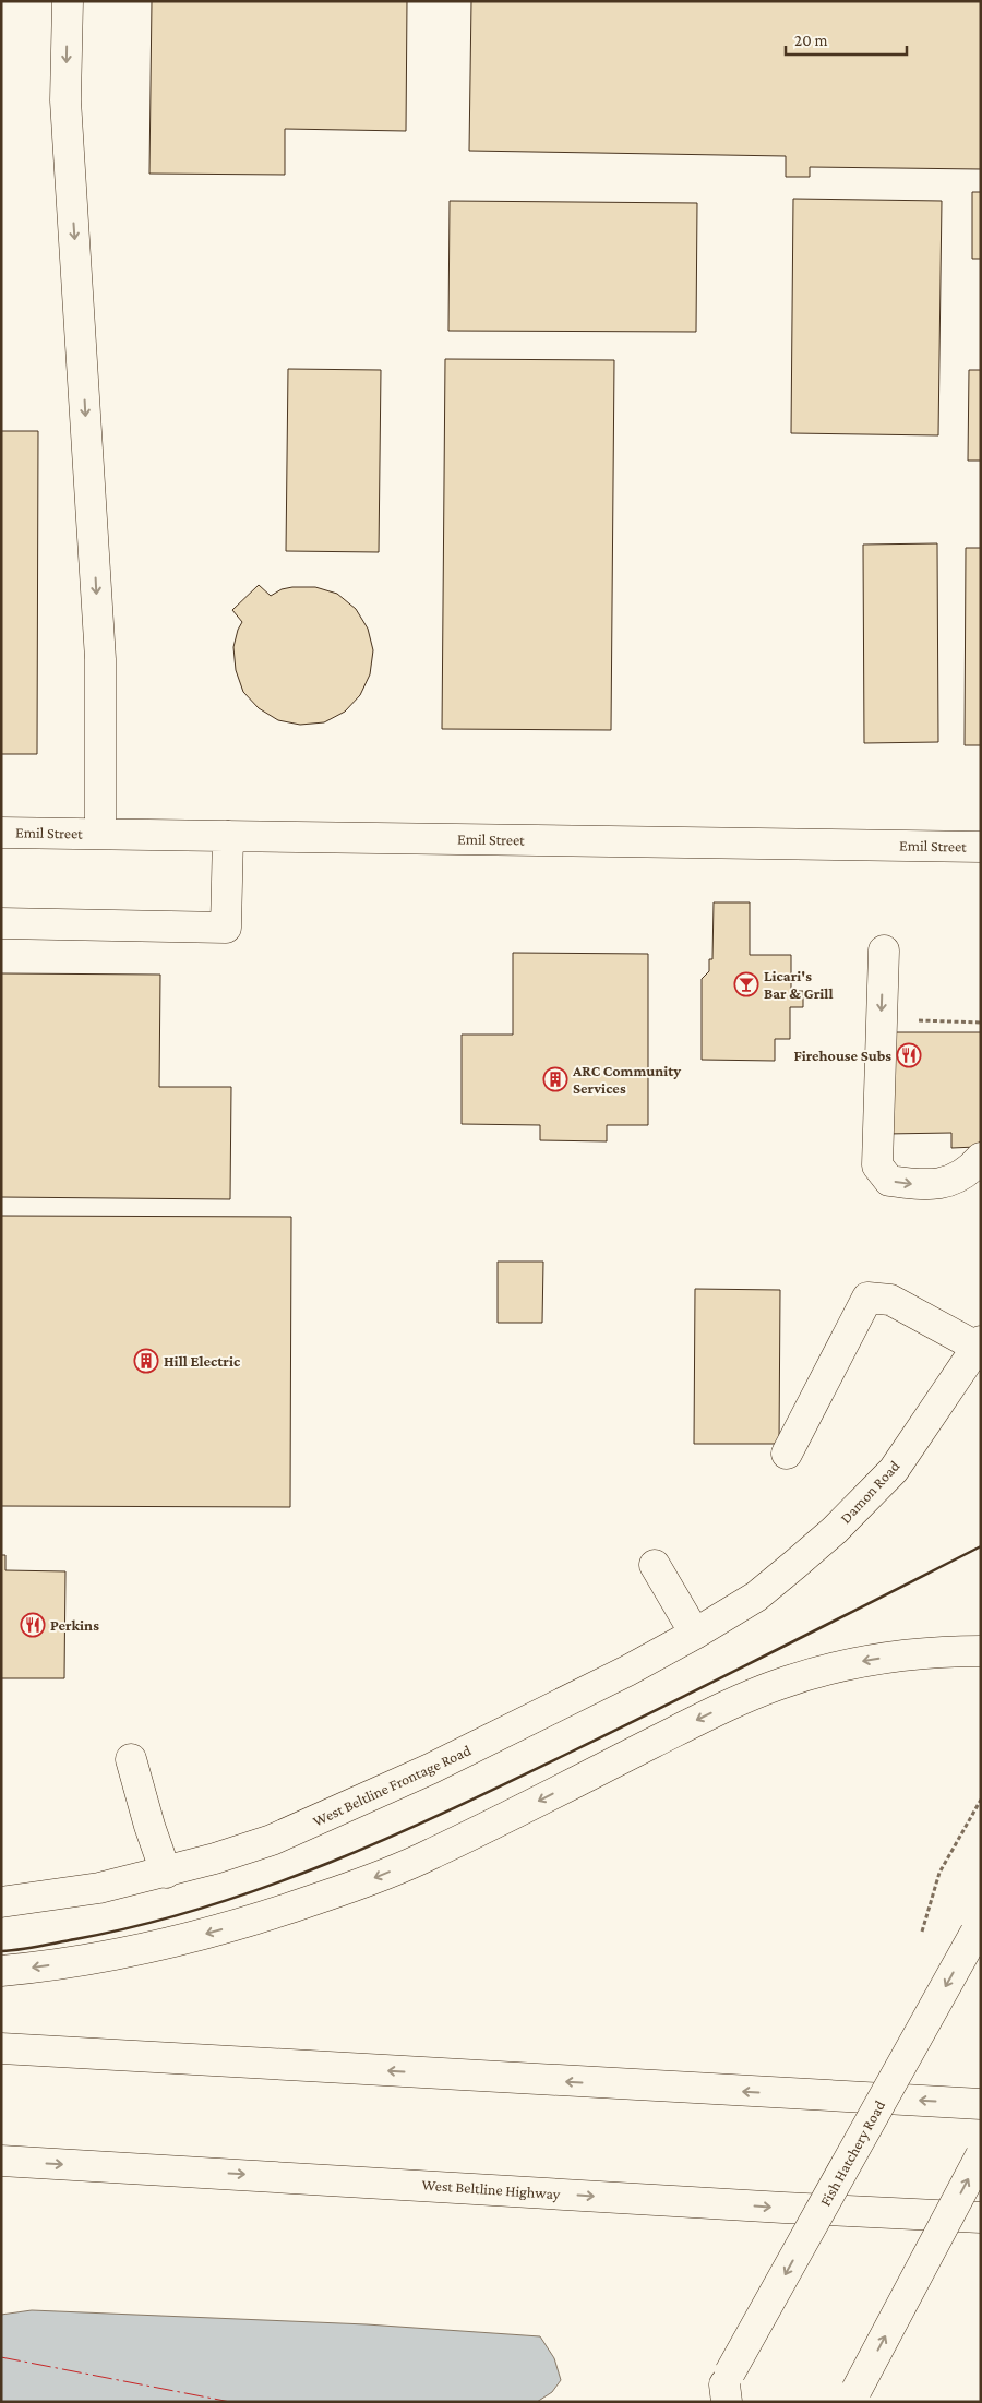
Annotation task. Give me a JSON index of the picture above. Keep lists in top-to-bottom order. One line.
{"streets":{"main road":["Emil Street","Damon Road","West Beltline Frontage Road","Fish Hatchery Road","West Beltline Highway"]},"crossings":[["Damon Road","West Beltline Frontage Road"]],"places":{"bar":["Licari's Bar & Grill"],"restaurant":["Firehouse Subs","Perkins"],"building":["ARC Community Services","Hill Electric"]},"scale_bar":"20 m"}
